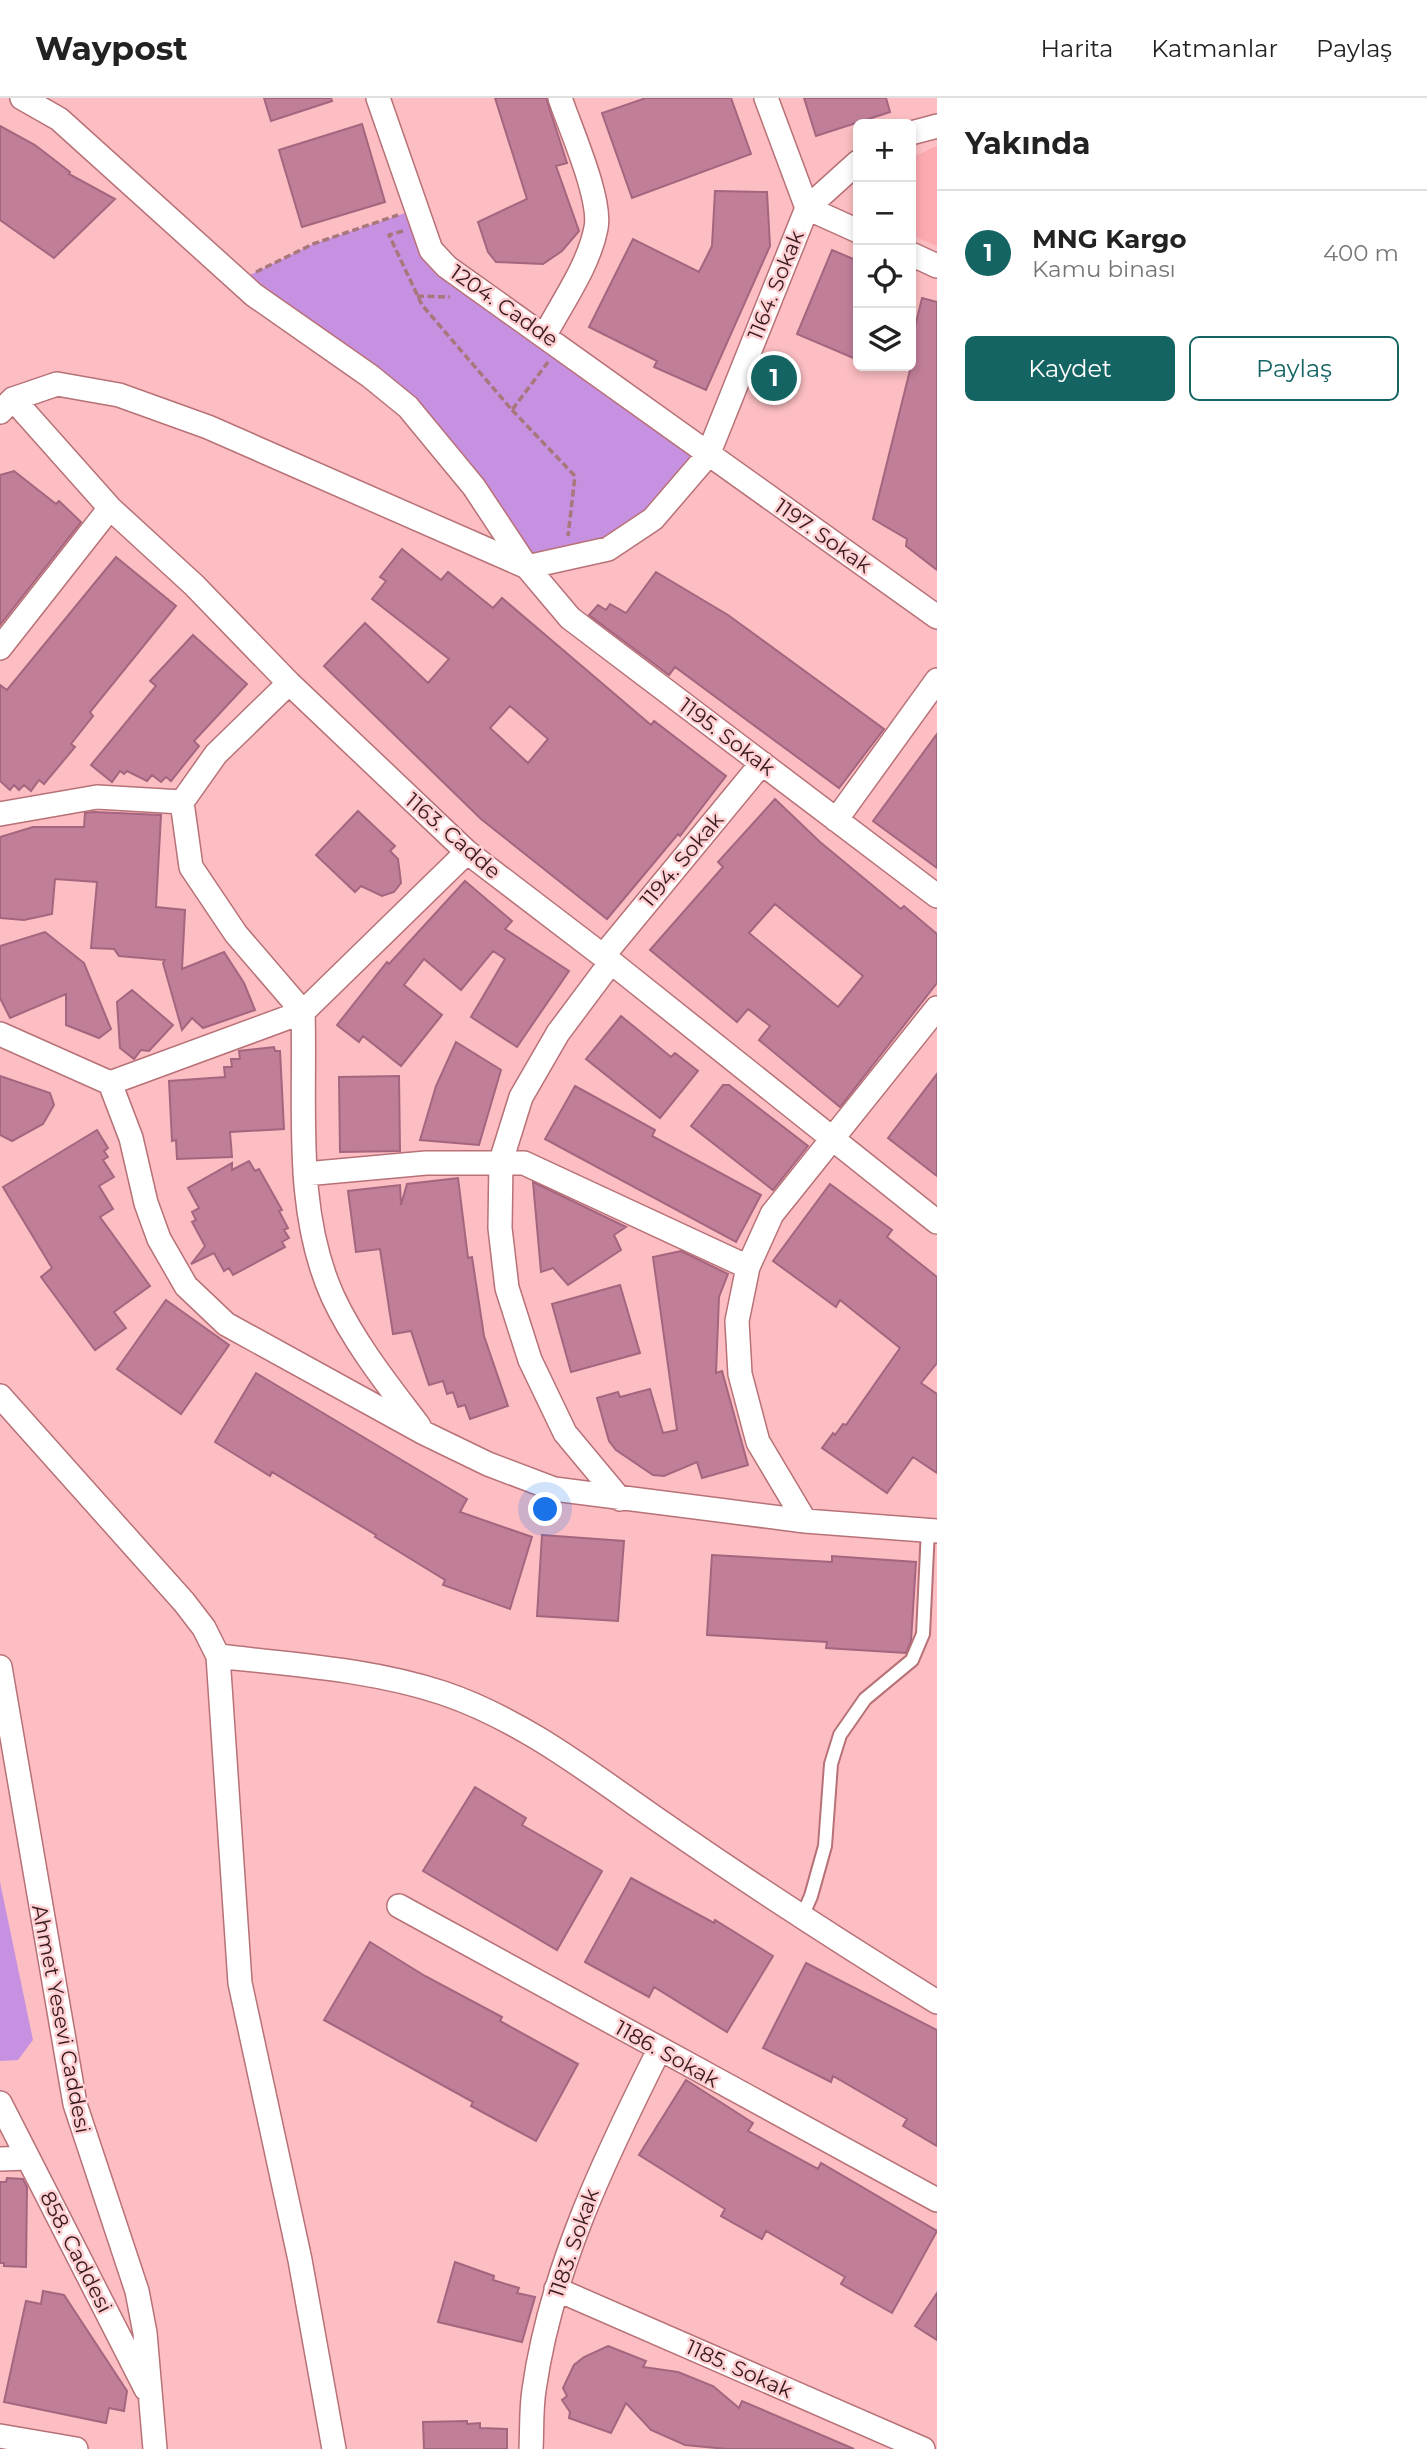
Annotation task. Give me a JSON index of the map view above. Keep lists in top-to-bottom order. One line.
{"streets":{"street":["1164. Sokak","1204. Cadde","1197. Sokak","1195. Sokak","1163. Cadde","1194. Sokak","Ahmet Yesevi Caddesi","1186. Sokak","1183. Sokak","858. Caddesi","1185. Sokak"]},"crossings":[["1164. Sokak","1204. Cadde"],["1164. Sokak","1197. Sokak"],["1164. Sokak","1195. Sokak"],["1204. Cadde","1197. Sokak"],["1195. Sokak","1194. Sokak"],["1163. Cadde","1194. Sokak"],["Ahmet Yesevi Caddesi","858. Caddesi"],["1186. Sokak","1183. Sokak"],["1183. Sokak","1185. Sokak"]],"page":{"header":"Waypost","nav":["Harita","Katmanlar","Paylaş"],"heading":"Yakında","map_buttons":["+","−"],"list":[{"mark":"1","name":"MNG Kargo","note":"Kamu binası","value":"400 m"}],"buttons":["Kaydet","Paylaş"],"pins":"1"}}
